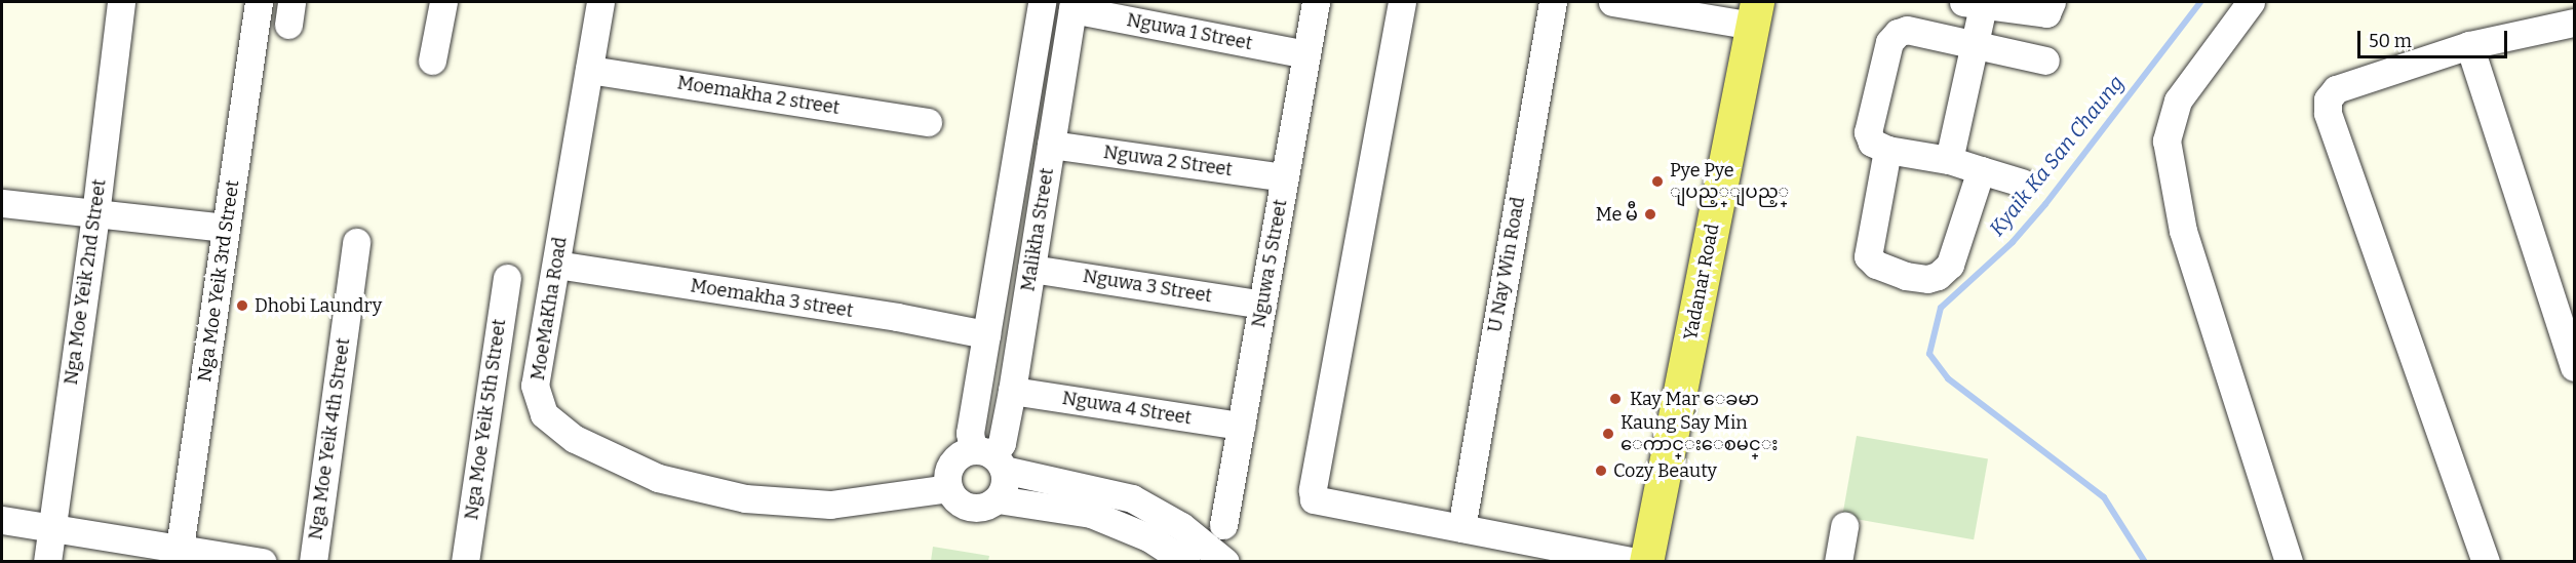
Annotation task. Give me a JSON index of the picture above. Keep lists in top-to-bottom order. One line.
{"streets":{"main road":["Yadanar Road"],"street":["Nguwa 1 Street","Moemakha 2 street","Nguwa 2 Street","Malikha Street","Nguwa 5 Street","U Nay Win Road","Nga Moe Yeik 3rd Street","Nga Moe Yeik 2nd Street","Nguwa 3 Street","Moemakha 3 street","MoeMaKha Road","Nguwa 4 Street","Nga Moe Yeik 5th Street","Nga Moe Yeik 4th Street"]},"crossings":[["Nguwa 1 Street","Malikha Street"],["Nguwa 1 Street","Nguwa 5 Street"],["Moemakha 2 street","MoeMaKha Road"],["Nguwa 2 Street","Malikha Street"],["Nguwa 2 Street","Nguwa 5 Street"],["Malikha Street","Nguwa 3 Street"],["Malikha Street","Moemakha 3 street"],["Malikha Street","MoeMaKha Road"],["Malikha Street","Nguwa 4 Street"],["Nguwa 5 Street","Nguwa 3 Street"],["Nguwa 5 Street","Nguwa 4 Street"],["Moemakha 3 street","MoeMaKha Road"]],"water":["Kyaik Ka San Chaung"],"places":["Pye Pye ျပည့္ျပည့္","Me မီ","Dhobi Laundry","Kay Mar ေခမာ","Kaung Say Min ေကာင္းေစမင္း","Cozy Beauty"],"scale_bar":"50 m"}
